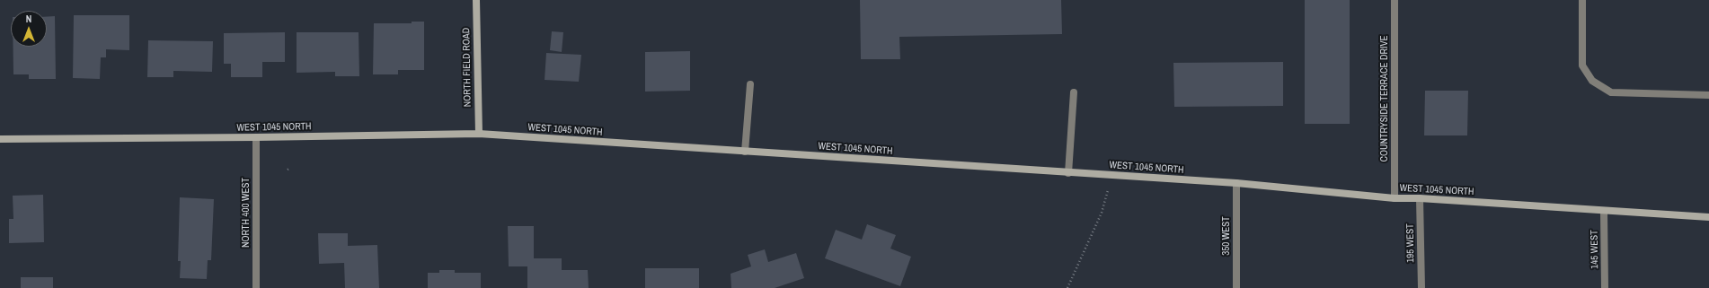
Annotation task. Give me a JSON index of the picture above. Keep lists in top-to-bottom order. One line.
{"streets":{"main road":["NORTH FIELD ROAD","WEST 1045 NORTH"],"street":["COUNTRYSIDE TERRACE DRIVE","NORTH 400 WEST","350 WEST","195 WEST","145 WEST"]},"crossings":[["NORTH FIELD ROAD","WEST 1045 NORTH"],["COUNTRYSIDE TERRACE DRIVE","WEST 1045 NORTH"],["WEST 1045 NORTH","NORTH 400 WEST"],["WEST 1045 NORTH","350 WEST"],["WEST 1045 NORTH","195 WEST"],["WEST 1045 NORTH","145 WEST"]],"north":"top"}
